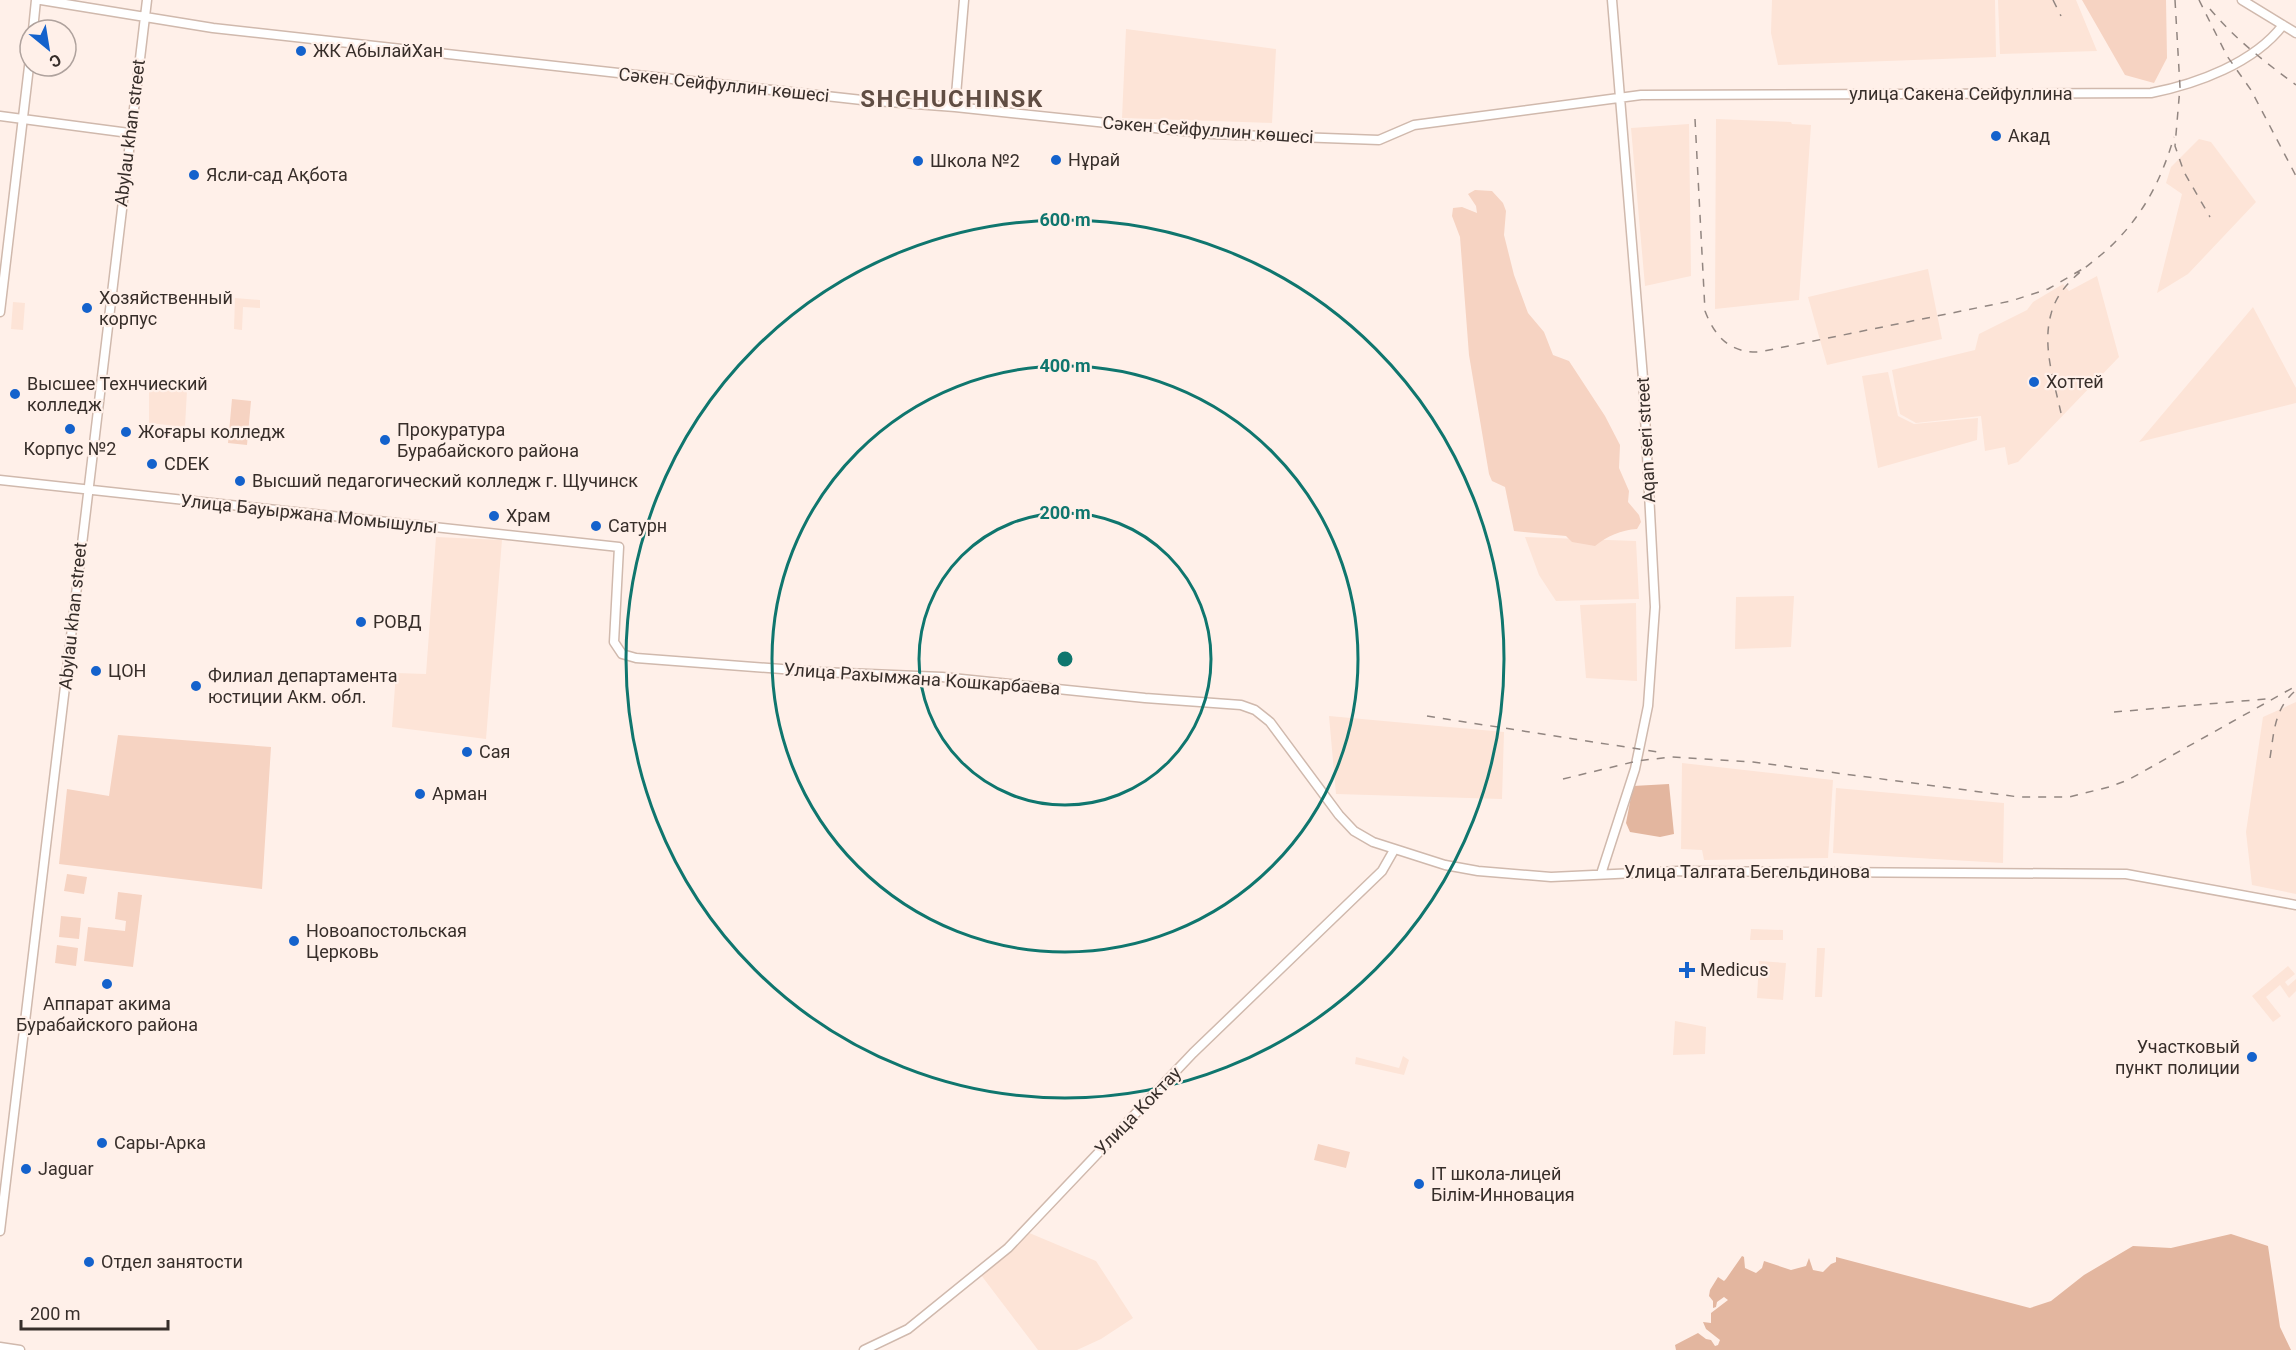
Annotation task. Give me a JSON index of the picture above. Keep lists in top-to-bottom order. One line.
{"streets":{"street":["Сәкен Сейфуллин көшесі","улица Сакена Сейфуллина","Abylau khan street","Aqan seri street","Улица Бауыржана Момышулы","Улица Рахымжана Кошкарбаева","Улица Талгата Бегельдинова","Улица Коктау"]},"crossings":[["Сәкен Сейфуллин көшесі","улица Сакена Сейфуллина"],["Сәкен Сейфуллин көшесі","Abylau khan street"],["Сәкен Сейфуллин көшесі","Aqan seri street"],["улица Сакена Сейфуллина","Aqan seri street"],["Abylau khan street","Улица Бауыржана Момышулы"],["Aqan seri street","Улица Талгата Бегельдинова"],["Улица Бауыржана Момышулы","Улица Рахымжана Кошкарбаева"],["Улица Рахымжана Кошкарбаева","Улица Талгата Бегельдинова"],["Улица Талгата Бегельдинова","Улица Коктау"]],"districts":["SHCHUCHINSK"],"places":{"other":["ЖК АбылайХан","Акад","Нұрай","Школа №2","Ясли-сад Ақбота","Хозяйственный корпус","Хоттей","Высшее Технчиеский колледж","Корпус №2","Жоғары колледж","Прокуратура Бурабайского района","CDEK","Высший педагогический колледж г. Щучинск","Храм","Сатурн","РОВД","ЦОН","Филиал департамента юстиции Акм. обл.","Сая","Арман","Новоапостольская Церковь","Аппарат акима Бурабайского района","Участковый пункт полиции","Сары-Арка","Jaguar","IT школа-лицей Білім-Инновация","Отдел занятости"],"health":["Medicus"]},"scale_bar":"200 m","north":"bottom right","rings":["600 m","400 m","200 m"]}
